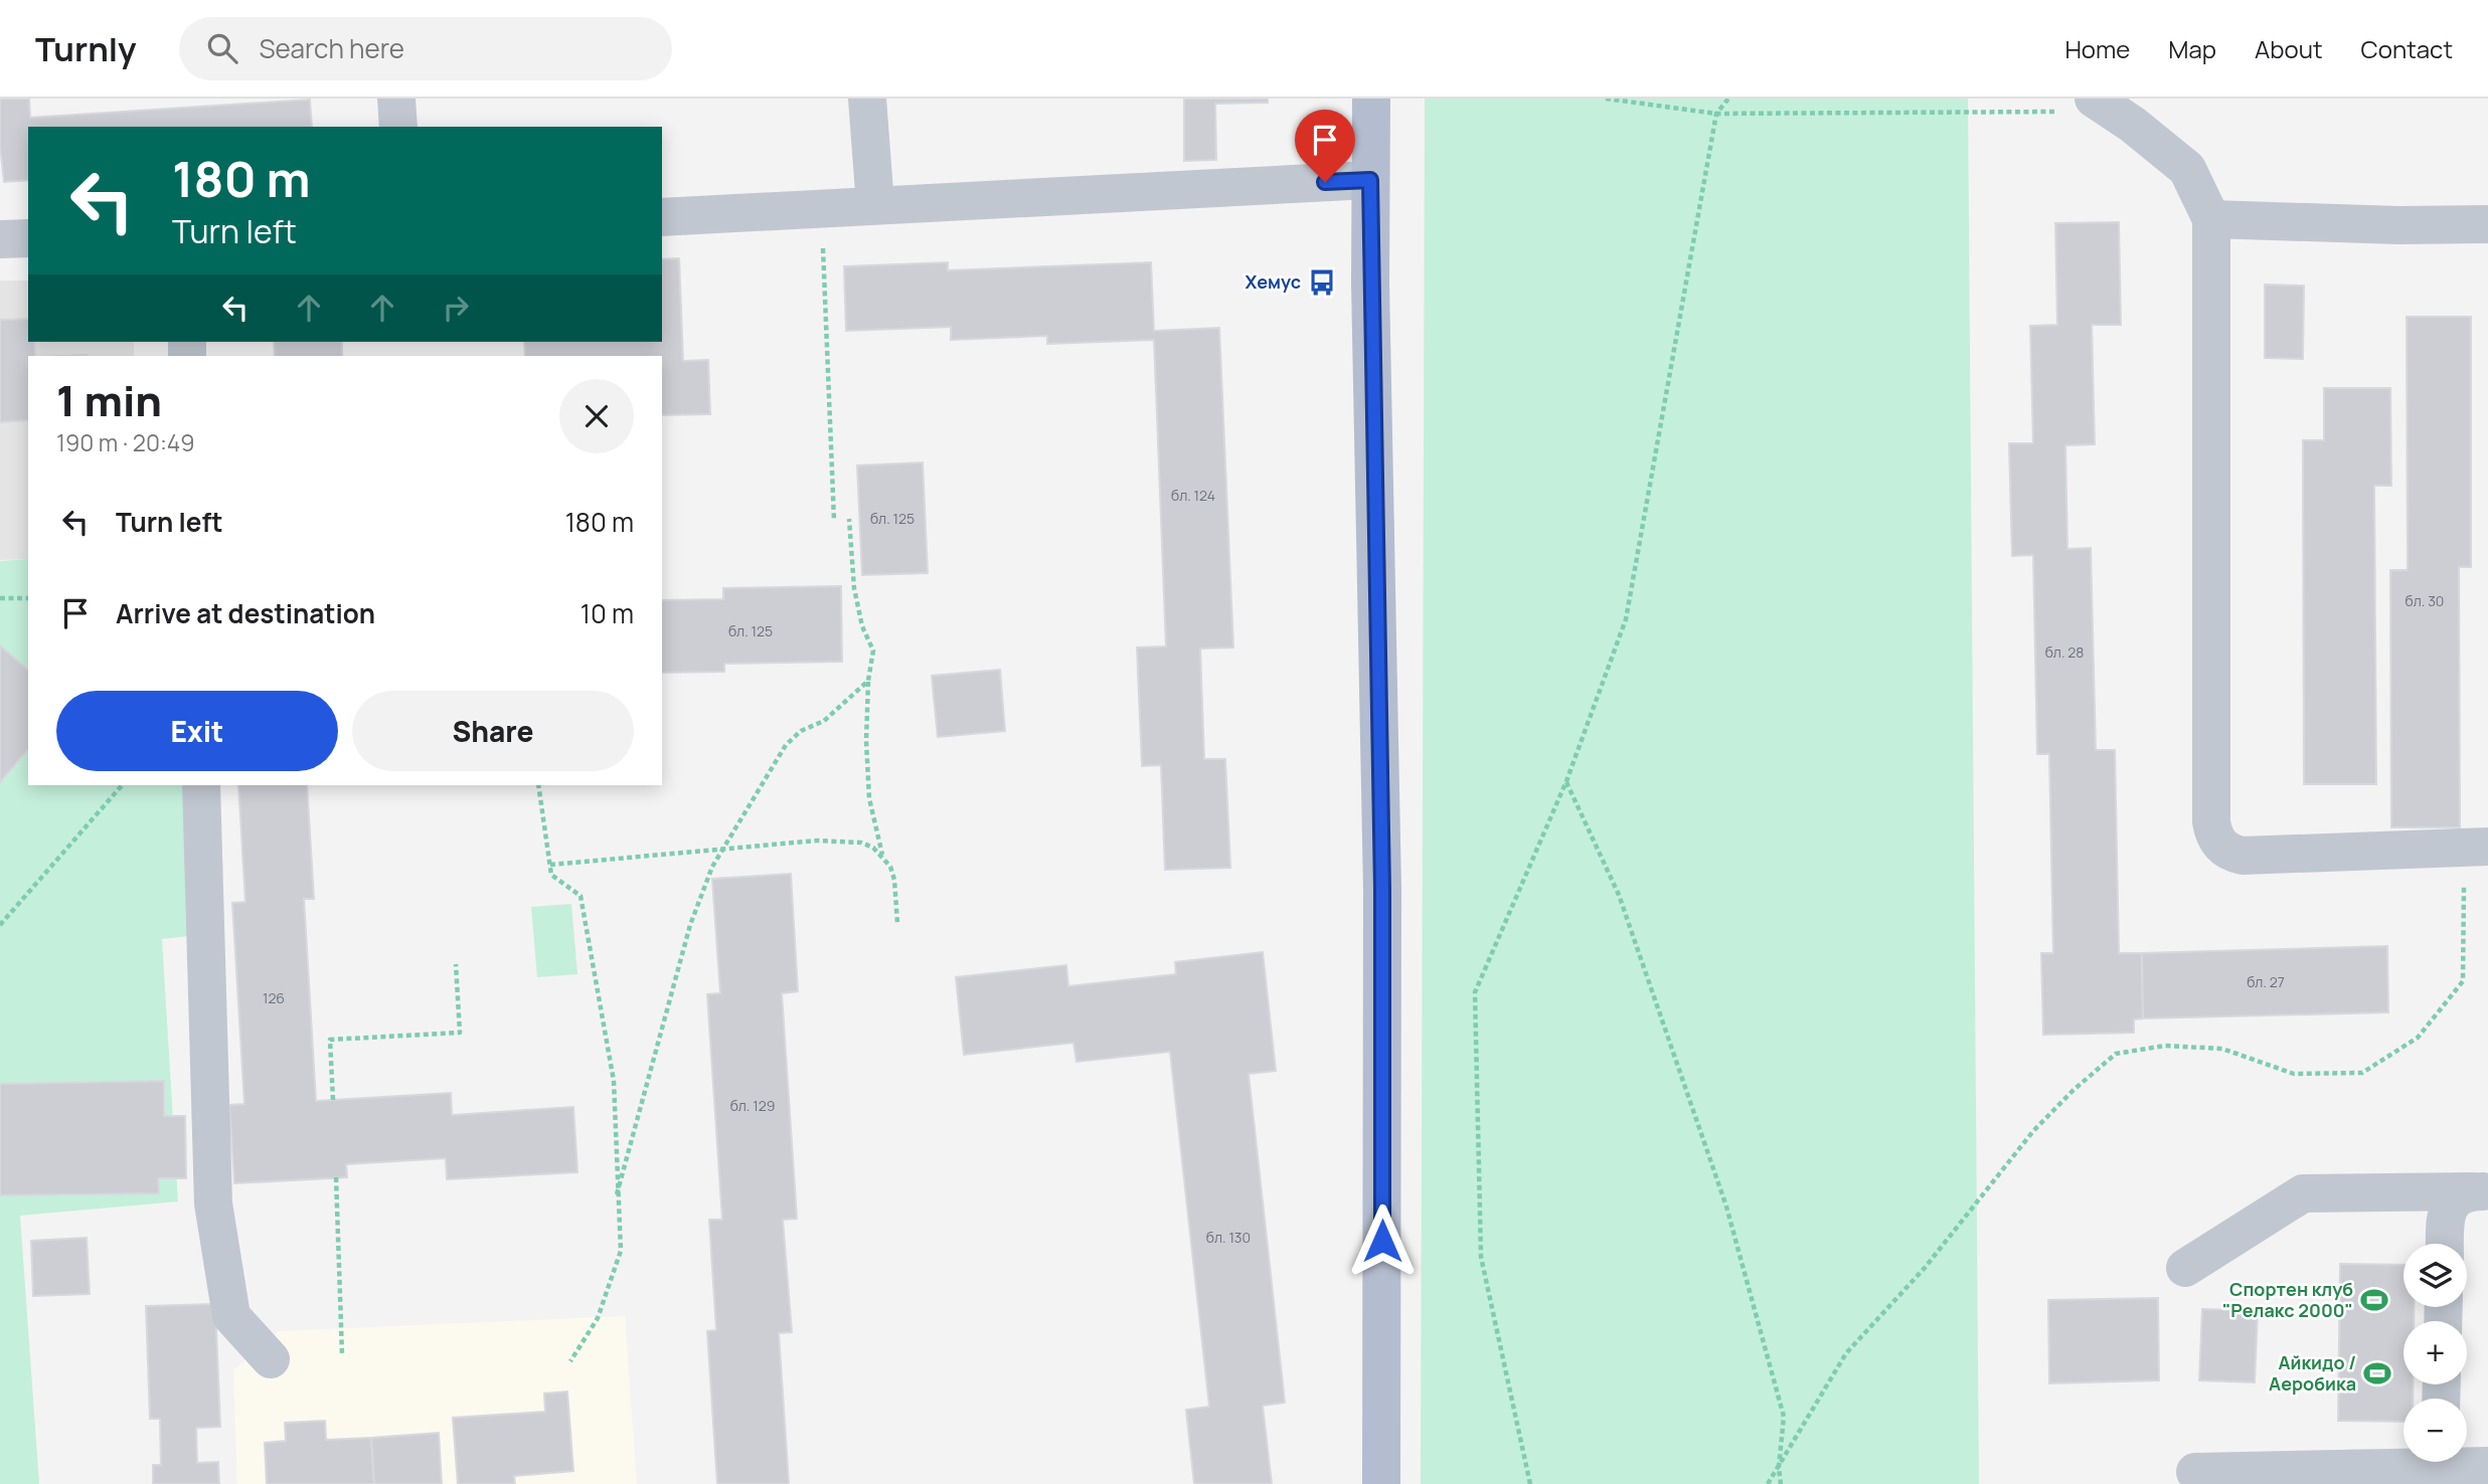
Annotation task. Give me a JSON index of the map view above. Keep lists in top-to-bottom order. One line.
{"places":{"bus stop":["Хемус"],"sports":["Спортен клуб \"Релакс 2000\"","Айкидо / Аеробика"]},"house_numbers":["бл. 124","бл. 125","бл. 30","бл. 125","бл. 28","бл. 27","126","бл. 129","бл. 130"],"page":{"header":"Turnly","search":"Search here","nav":["Home","Map","About","Contact"],"turn":["180 m","Turn left"],"heading":["1 min","190 m · 20:49"],"list":[{"name":"Turn left","value":"180 m"},{"name":"Arrive at destination","value":"10 m"}],"buttons":["Exit","Share"],"map_buttons":["+","−"]}}
